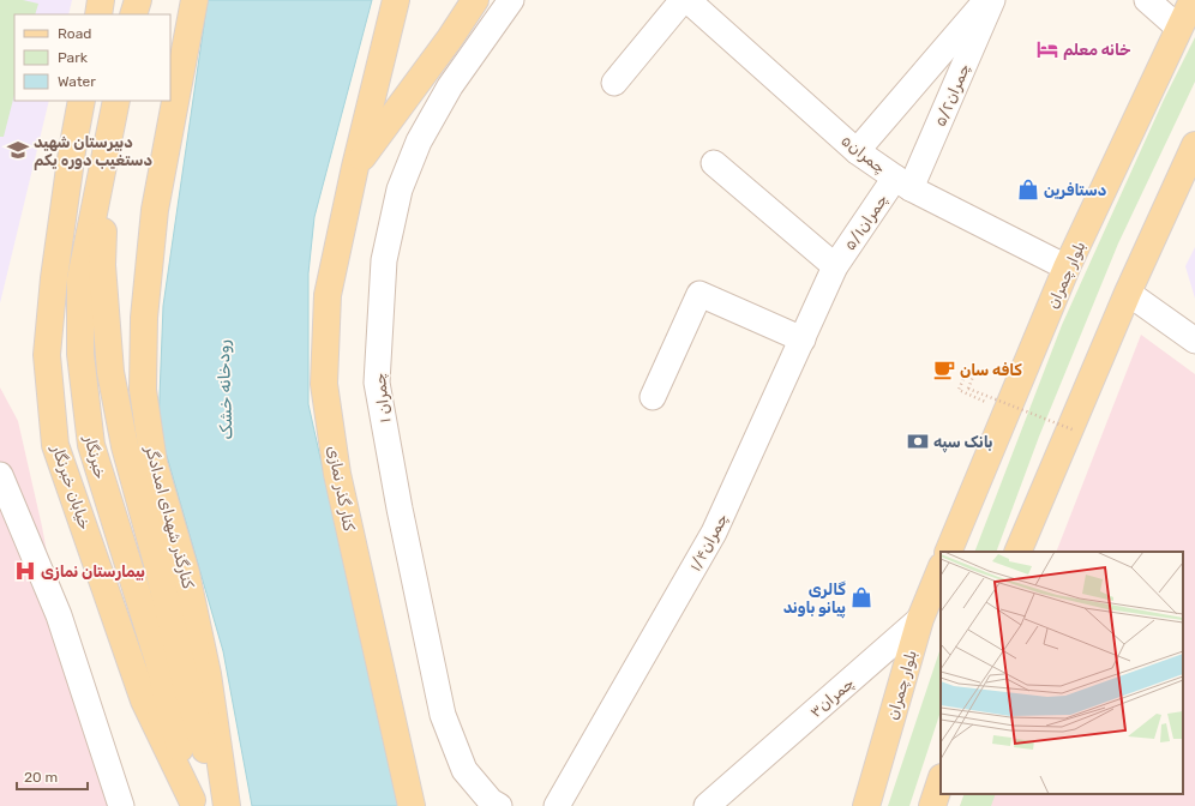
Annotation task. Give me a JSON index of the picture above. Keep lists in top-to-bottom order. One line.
{"streets":{"main road":["بلوار چمران","خبرنگار","خیابان خبرنگار","کنار گذر نمازی","کنارگذر شهدای امدادگر"],"street":["چمران۵/۲","چمران۵","چمران۵/۱","چمران ۱","چمران۱/۴","چمران۳"]},"crossings":[["چمران۵/۲","چمران۵"],["چمران۵/۲","چمران۵/۱"],["چمران۵","چمران۵/۱"],["چمران۵","بلوار چمران"],["چمران۵/۱","چمران۱/۴"],["بلوار چمران","چمران۳"],["خبرنگار","خیابان خبرنگار"]],"water":["رودخانه خشک"],"places":{"hotel":["خانه معلم"],"school or university":["دبیرستان شهید دستغیب دوره یکم"],"shop":["دستافرین","گالری پیانو باوند"],"cafe":["کافه سان"],"bank":["بانک سپه"],"hospital":["بیمارستان نمازی"]},"legend":["Road","Park","Water"],"scale_bar":"20 m"}
